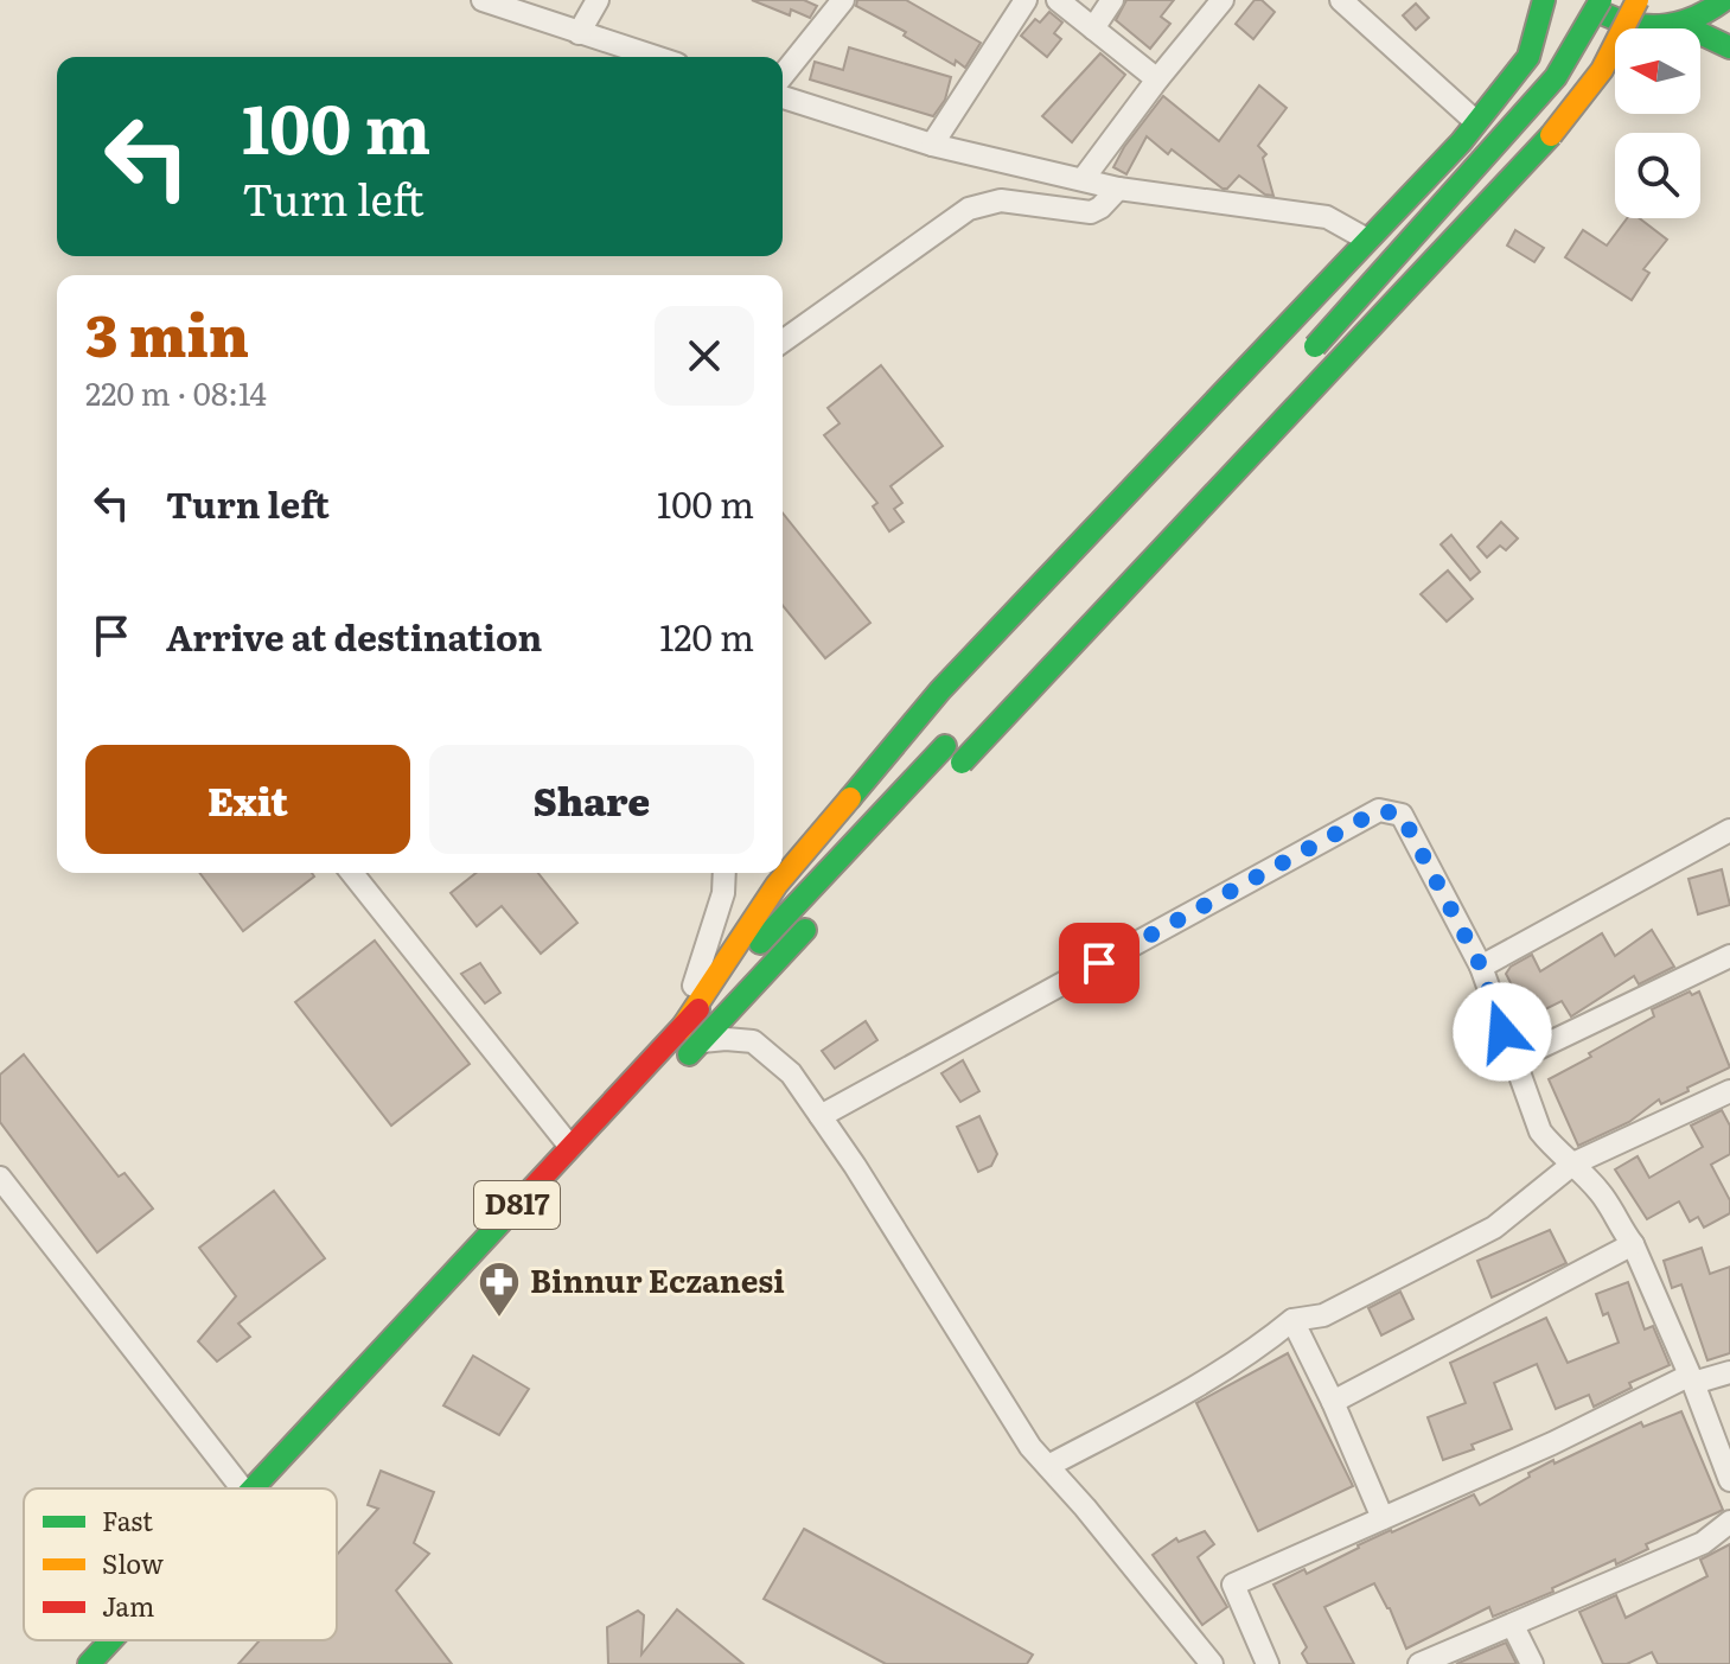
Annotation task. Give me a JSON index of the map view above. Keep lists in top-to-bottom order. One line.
{"streets":{"main road":["D817"]},"places":{"pharmacy":["Binnur Eczanesi"]},"legend":["Fast","Slow","Jam"],"north":"left","page":{"turn":["100 m","Turn left"],"heading":["3 min","220 m · 08:14"],"list":[{"name":"Turn left","value":"100 m"},{"name":"Arrive at destination","value":"120 m"}],"buttons":["Exit","Share"]}}
